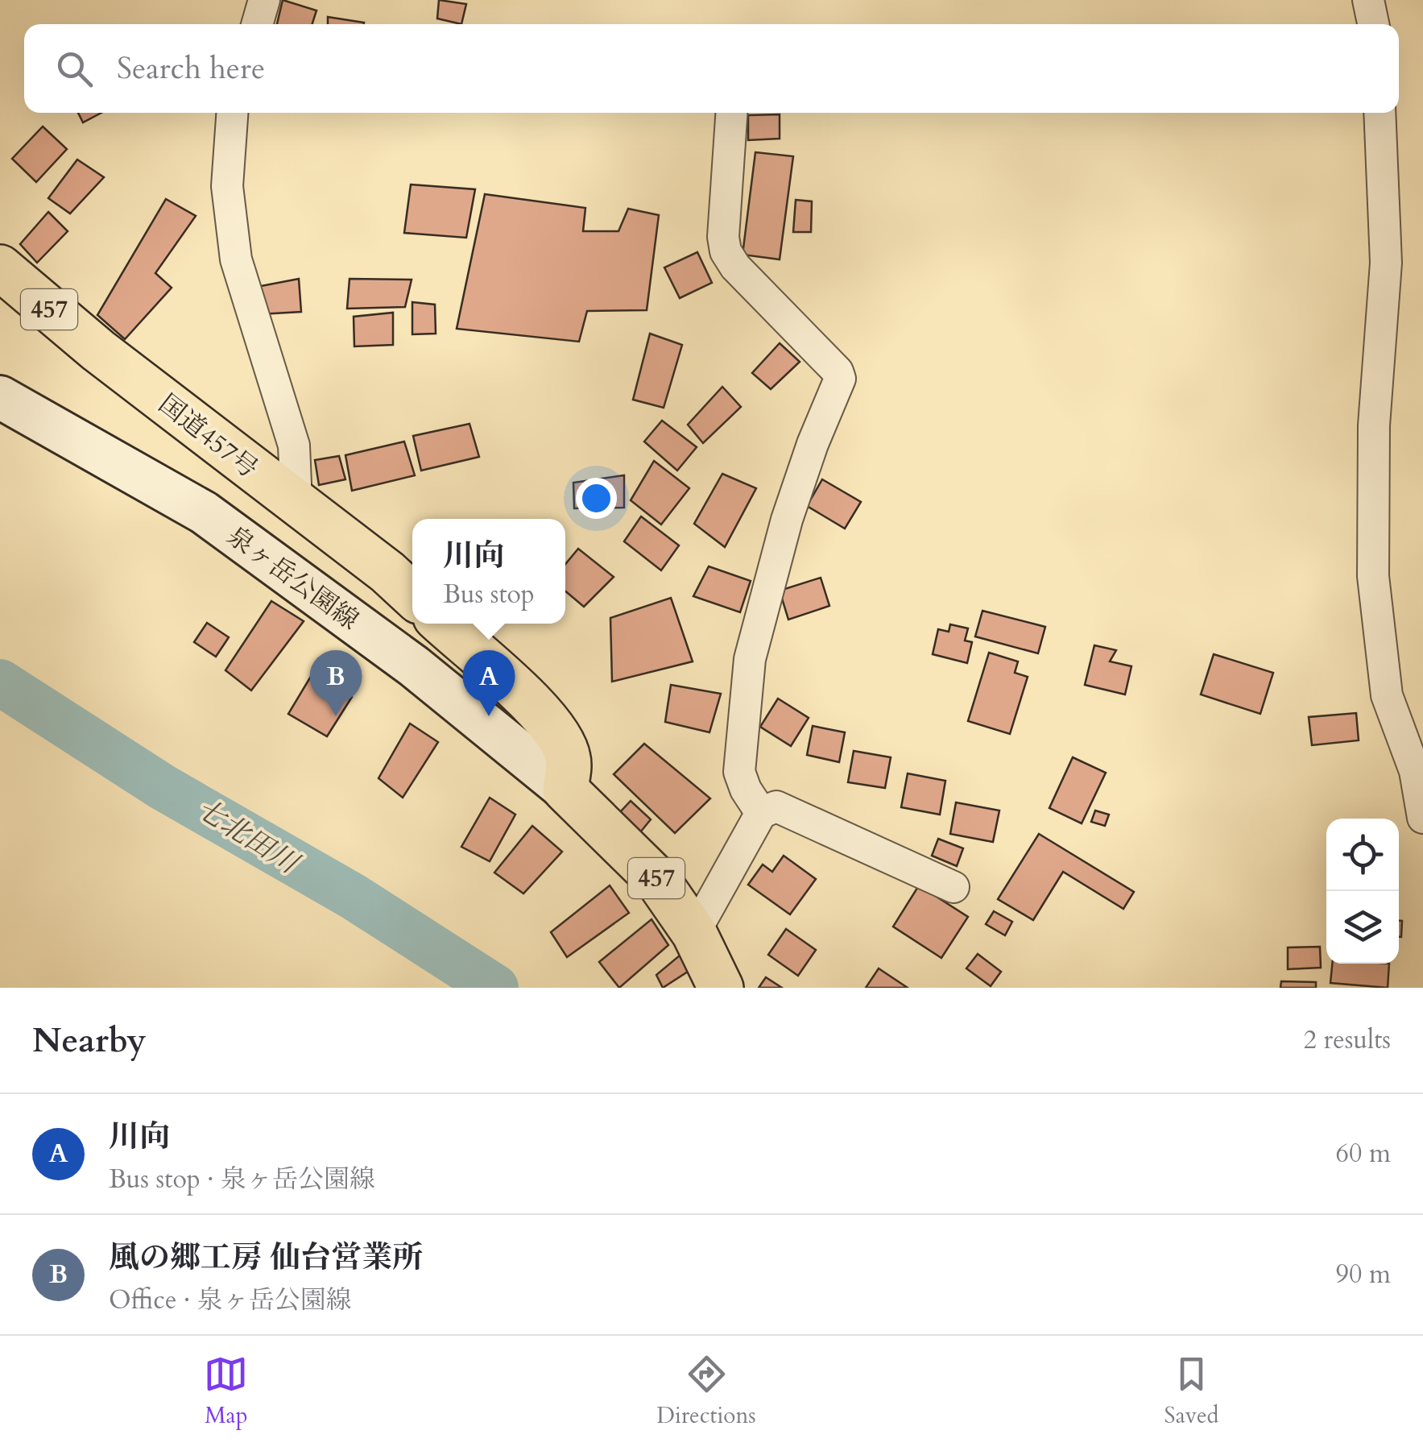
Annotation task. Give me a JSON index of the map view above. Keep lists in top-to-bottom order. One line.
{"streets":{"highway":["457","国道457号"],"main road":["泉ヶ岳公園線"]},"crossings":[["457","泉ヶ岳公園線"]],"water":["七北田川"],"page":{"search":"Search here","popup":["川向","Bus stop"],"pins":["A","B"],"heading":["Nearby","2 results"],"list":[{"mark":"A","name":"川向","note":"Bus stop · 泉ヶ岳公園線","value":"60 m"},{"mark":"B","name":"風の郷工房 仙台営業所","note":"Office · 泉ヶ岳公園線","value":"90 m"}],"nav":["Map","Directions","Saved"]}}
